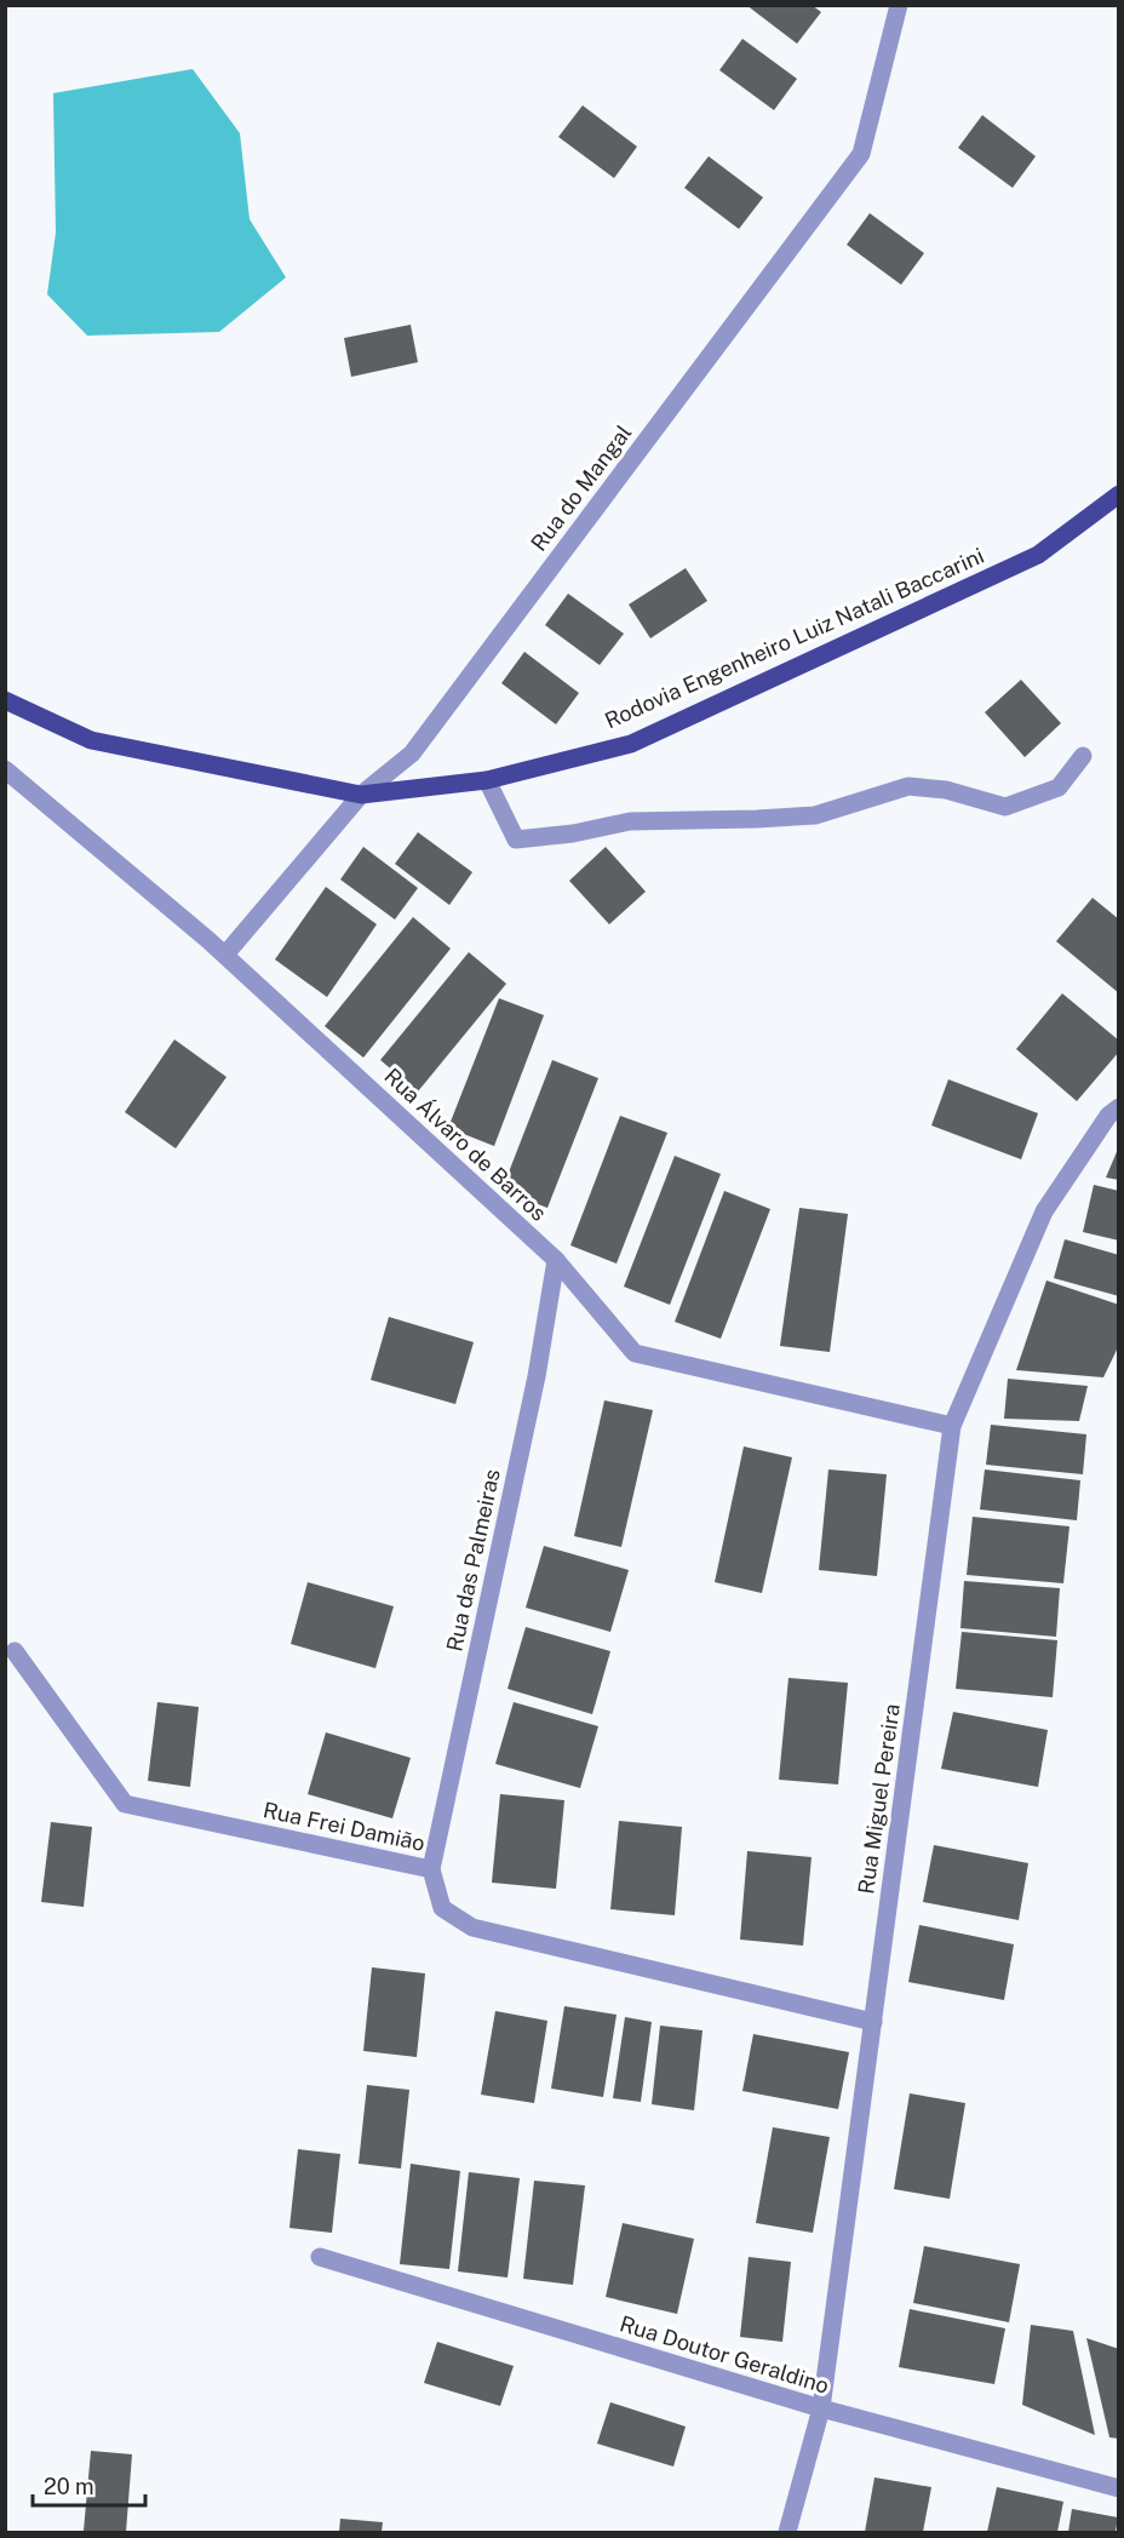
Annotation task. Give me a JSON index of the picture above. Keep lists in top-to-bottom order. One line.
{"streets":{"main road":["Rodovia Engenheiro Luiz Natali Baccarini"],"street":["Rua do Mangal","Rua Álvaro de Barros","Rua das Palmeiras","Rua Miguel Pereira","Rua Frei Damião","Rua Doutor Geraldino"]},"crossings":[["Rua do Mangal","Rodovia Engenheiro Luiz Natali Baccarini"],["Rua do Mangal","Rua Álvaro de Barros"],["Rua Álvaro de Barros","Rua das Palmeiras"],["Rua Álvaro de Barros","Rua Miguel Pereira"],["Rua das Palmeiras","Rua Frei Damião"],["Rua Miguel Pereira","Rua Frei Damião"],["Rua Miguel Pereira","Rua Doutor Geraldino"]],"scale_bar":"20 m"}
